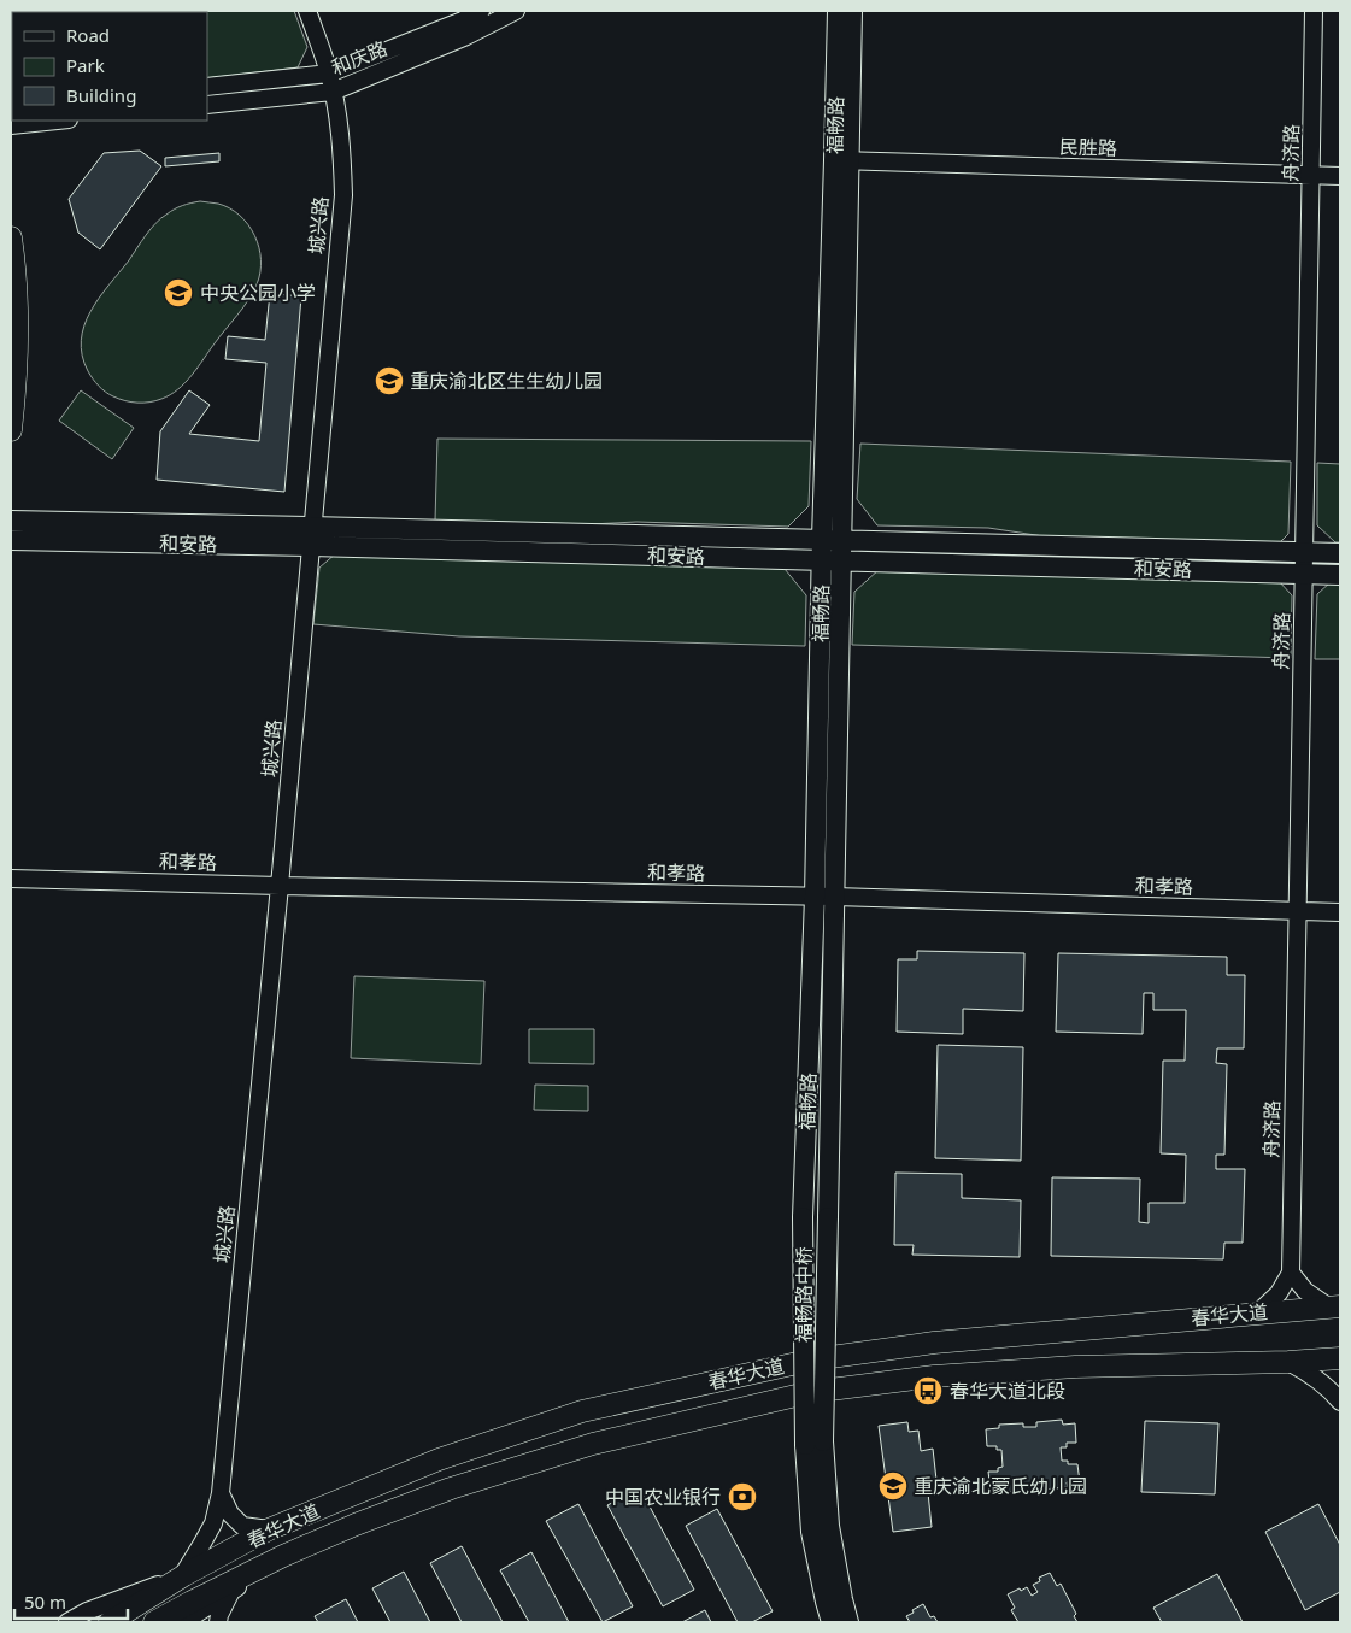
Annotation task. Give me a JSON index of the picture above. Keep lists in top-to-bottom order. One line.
{"streets":{"main road":["福畅路","和安路","福畅路中桥","春华大道"],"street":["和庆路","民胜路","舟济路","城兴路","和孝路"]},"crossings":[["和庆路","城兴路"],["福畅路","民胜路"],["福畅路","和安路"],["福畅路","和孝路"],["福畅路","福畅路中桥"],["民胜路","舟济路"],["舟济路","和安路"],["舟济路","和孝路"],["城兴路","和安路"],["城兴路","和孝路"],["城兴路","春华大道"]],"places":{"school or university":["中央公园小学","重庆渝北区生生幼儿园","重庆渝北蒙氏幼儿园"],"bus stop":["春华大道北段"],"bank":["中国农业银行"]},"legend":["Road","Park","Building"],"scale_bar":"50 m"}
